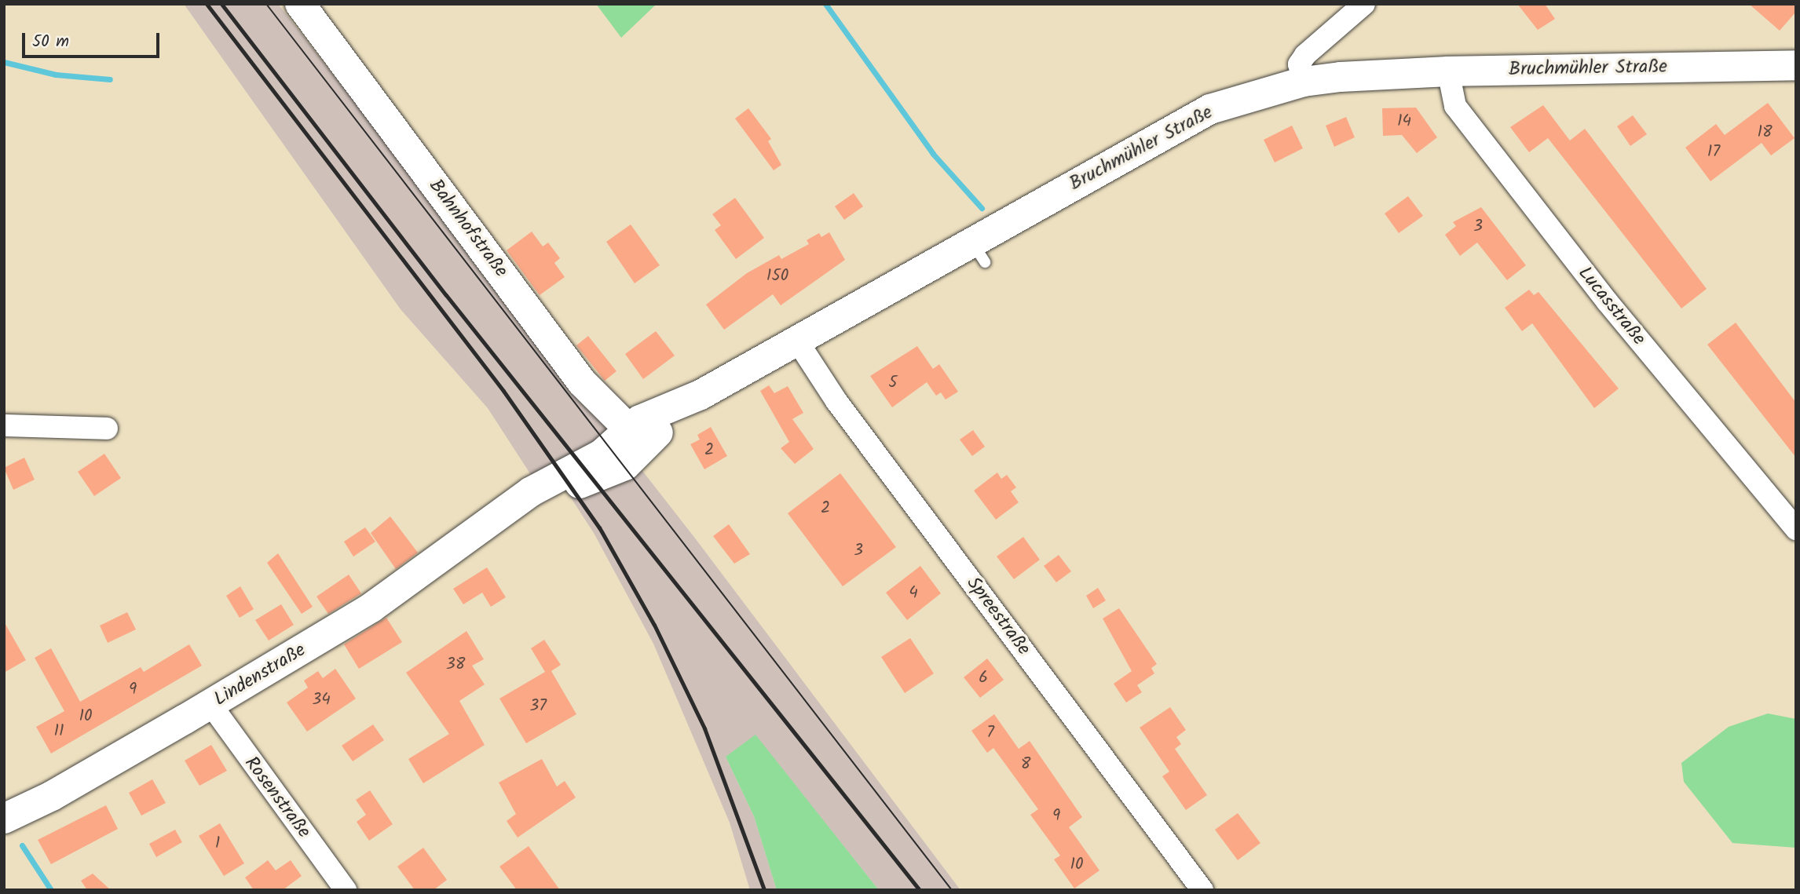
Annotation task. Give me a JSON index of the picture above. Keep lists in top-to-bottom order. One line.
{"streets":{"main road":["Bruchmühler Straße","Bahnhofstraße","Lindenstraße"],"street":["Lucasstraße","Spreestraße","Rosenstraße"]},"crossings":[["Bruchmühler Straße","Bahnhofstraße"],["Bruchmühler Straße","Lucasstraße"],["Bruchmühler Straße","Spreestraße"],["Bruchmühler Straße","Lindenstraße"],["Bahnhofstraße","Lindenstraße"],["Lindenstraße","Rosenstraße"]],"house_numbers":["14","18","17","3","150","5","2","2","3","4","38","6","9","34","37","10","11","7","8","9","1","10"],"scale_bar":"50 m"}
